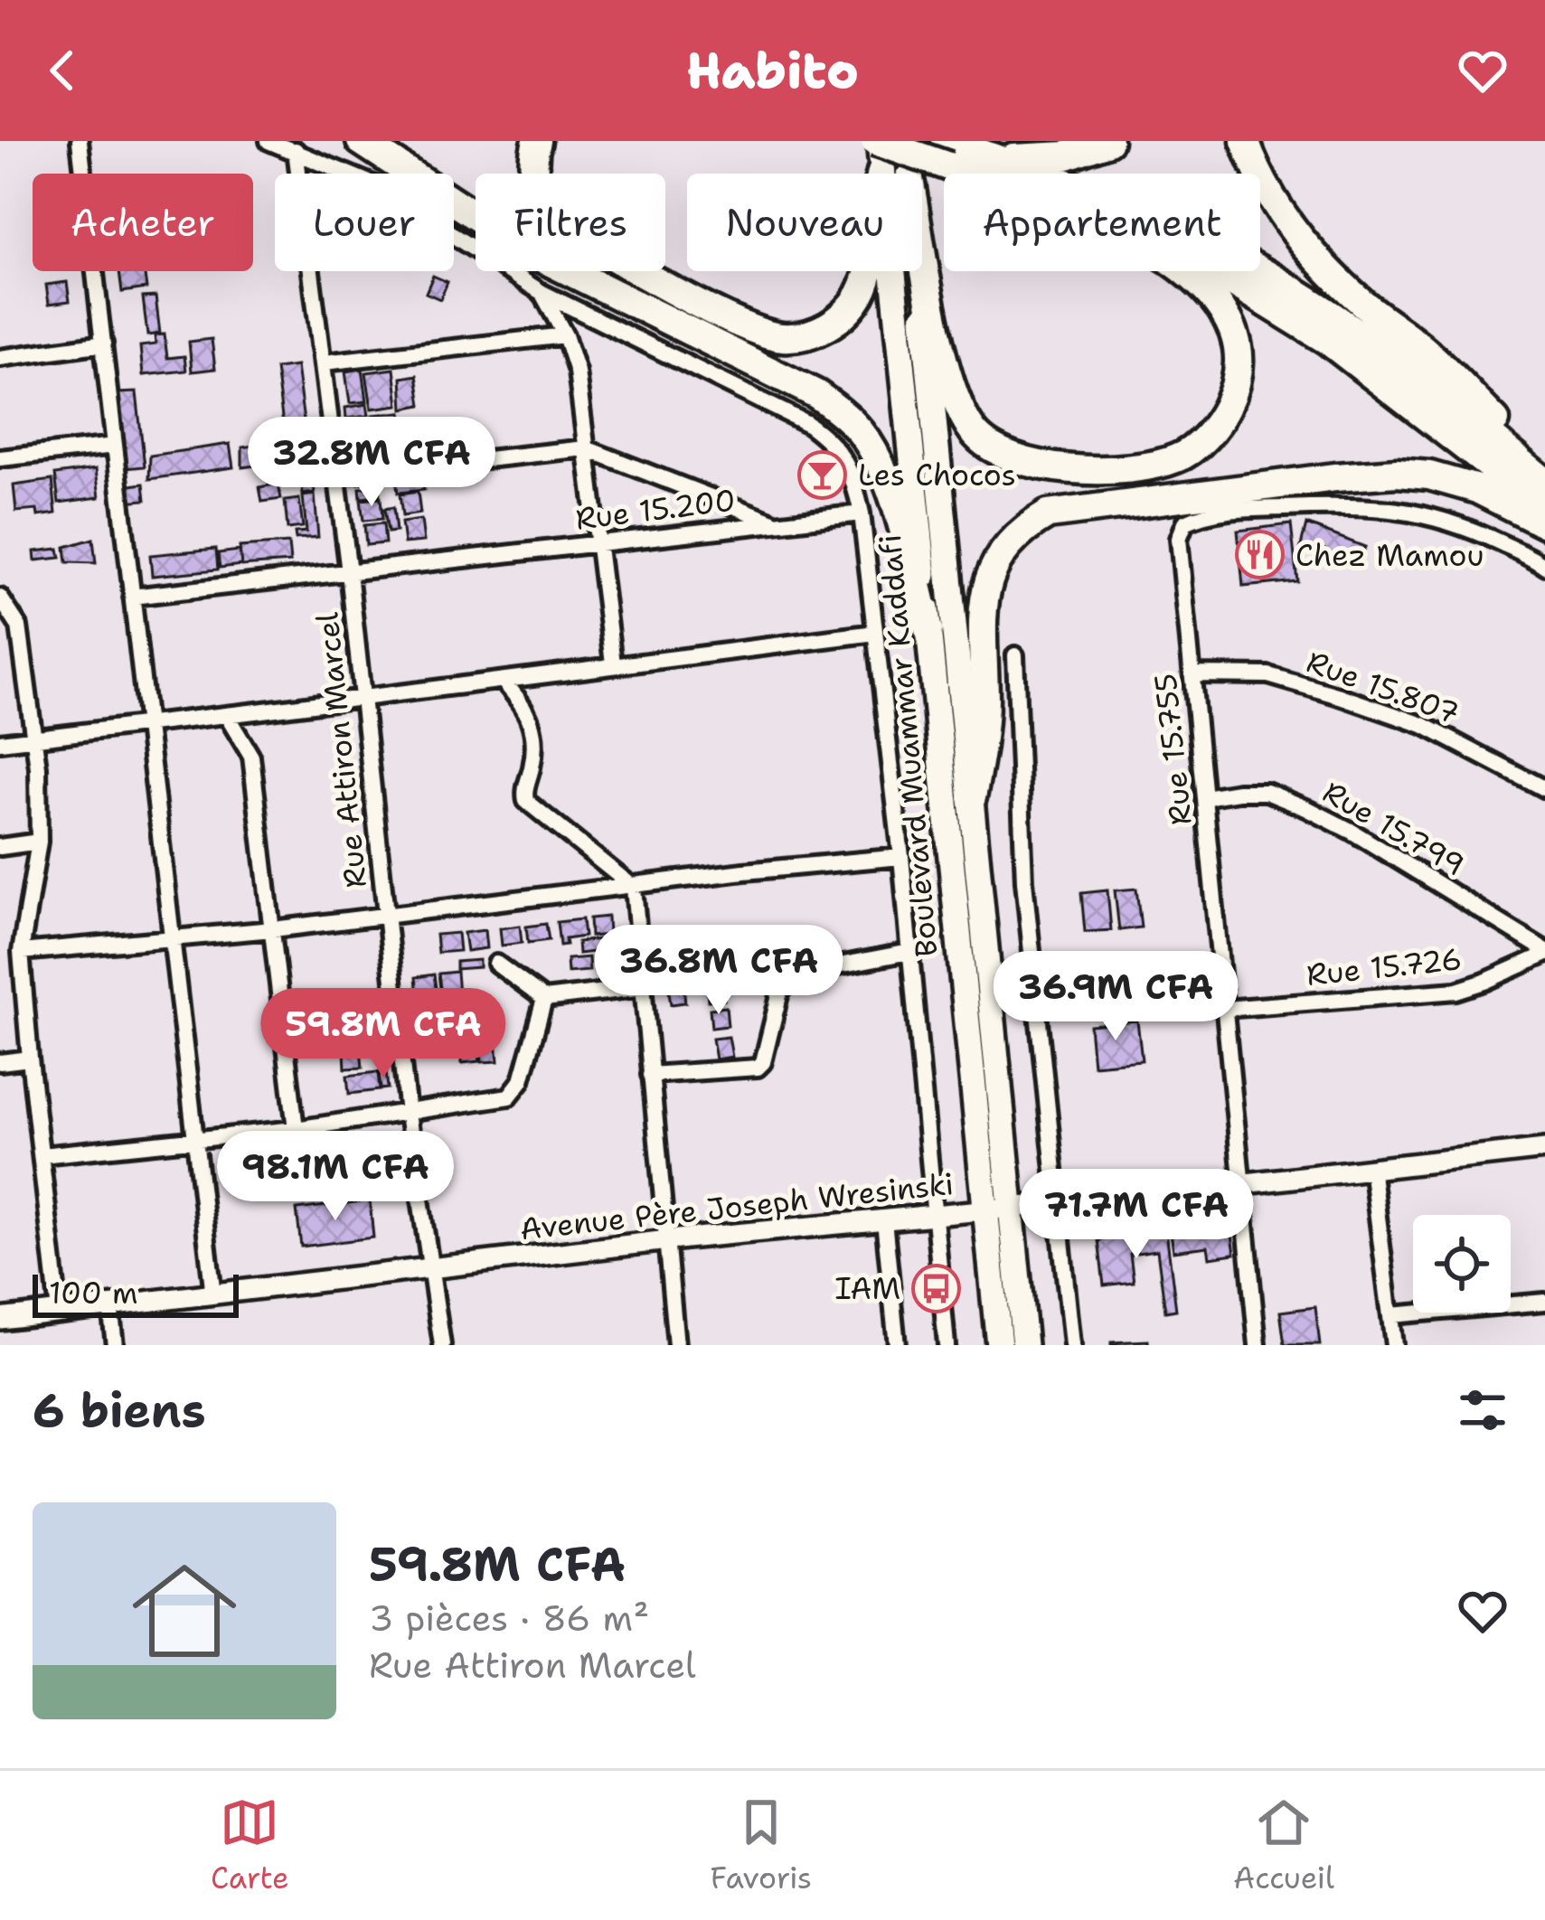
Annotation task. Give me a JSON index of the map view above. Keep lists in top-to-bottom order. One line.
{"streets":{"main road":["Boulevard Muammar Kaddafi"],"street":["Rue 15.200","Rue 15.807","Rue 15.755","Rue Attiron Marcel","Rue 15.799","Rue 15.726","Avenue Père Joseph Wresinski"]},"crossings":[["Rue 15.200","Rue Attiron Marcel"],["Rue 15.807","Rue 15.755"],["Boulevard Muammar Kaddafi","Avenue Père Joseph Wresinski"],["Rue 15.755","Rue 15.799"],["Rue 15.755","Rue 15.726"],["Rue 15.755","Avenue Père Joseph Wresinski"],["Rue Attiron Marcel","Avenue Père Joseph Wresinski"],["Rue 15.799","Rue 15.726"]],"places":{"bar":["Les Chocos"],"restaurant":["Chez Mamou"],"bus stop":["IAM"]},"scale_bar":"100 m","page":{"header":"Habito","chip":["Acheter","Louer","Filtres","Nouveau","Appartement"],"price":["32.8M CFA","36.8M CFA","36.9M CFA","59.8M CFA","98.1M CFA","71.7M CFA"],"scale":"100 m","heading":"6 biens","list":[{"name":"59.8M CFA","note":"3 pièces · 86 m² · Rue Attiron Marcel"}],"tabs":["Carte","Favoris","Accueil"]}}
